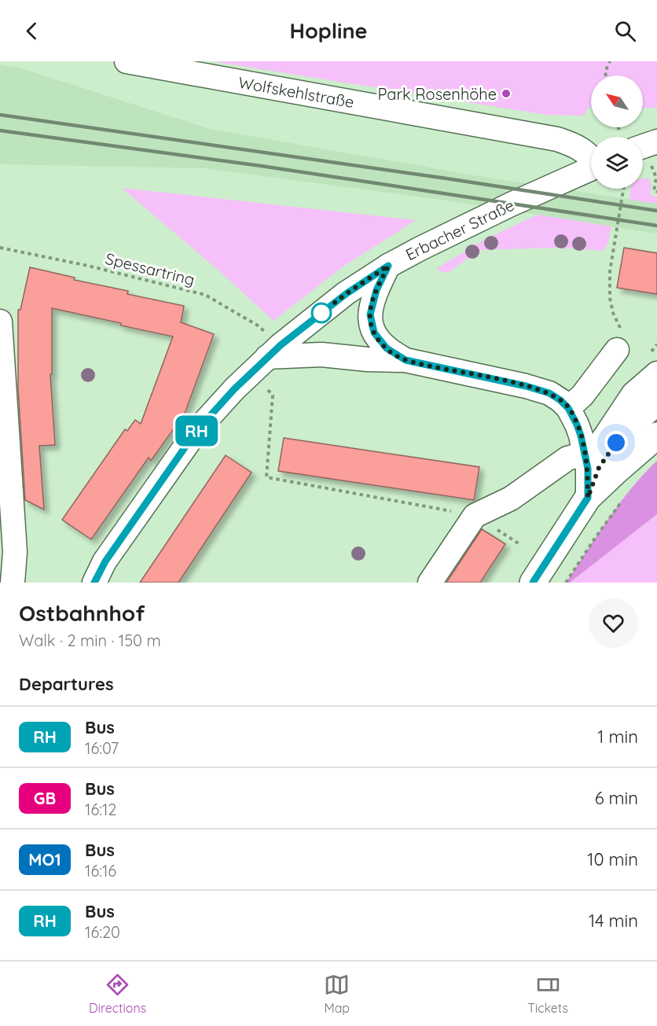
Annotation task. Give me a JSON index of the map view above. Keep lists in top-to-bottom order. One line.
{"streets":{"street":["Wolfskehlstraße","Erbacher Straße"],"path":["Spessartring"]},"crossings":[["Erbacher Straße","Spessartring"]],"places":["Park Rosenhöhe"],"lines":["bus line RH"],"north":"top left","page":{"header":"Hopline","on_map":"RH","heading":[["Ostbahnhof","Walk · 2 min · 150 m"],"Departures"],"list":[{"mark":"RH","name":"Bus","note":"16:07","value":"1 min"},{"mark":"GB","name":"Bus","note":"16:12","value":"6 min"},{"mark":"MO1","name":"Bus","note":"16:16","value":"10 min"},{"mark":"RH","name":"Bus","note":"16:20","value":"14 min"}],"tabs":["Directions","Map","Tickets"]}}
